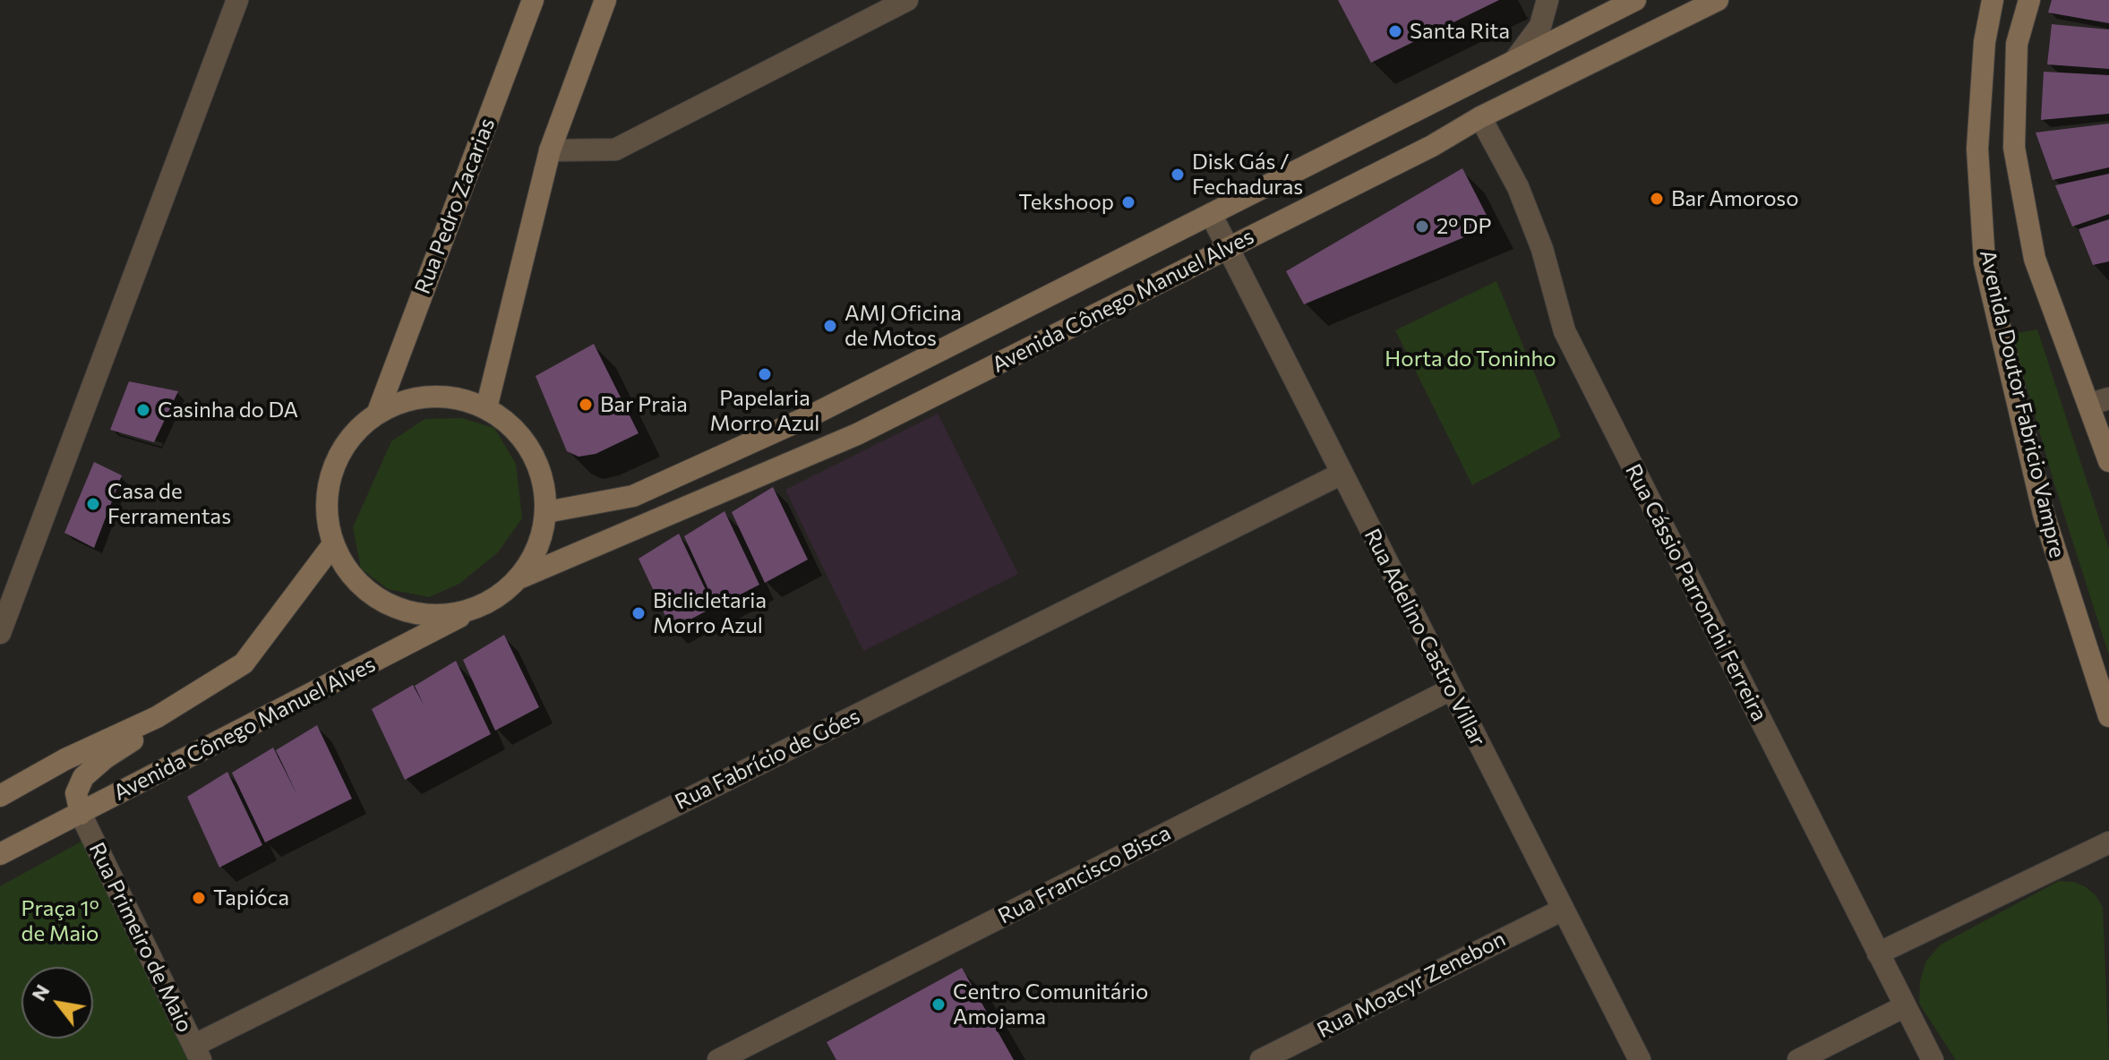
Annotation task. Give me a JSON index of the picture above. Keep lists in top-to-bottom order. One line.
{"streets":{"street":["Rua Pedro Zacarias","Avenida Cônego Manuel Alves","Avenida Doutor Fabricio Vampre","Rua Cássio Parronchi Ferreira","Rua Adelino Castro Villar","Rua Fabrício de Góes","Rua Francisco Bisca","Rua Primeiro de Maio","Rua Moacyr Zenebon"]},"crossings":[["Rua Pedro Zacarias","Avenida Cônego Manuel Alves"],["Avenida Cônego Manuel Alves","Rua Cássio Parronchi Ferreira"],["Avenida Cônego Manuel Alves","Rua Adelino Castro Villar"],["Avenida Cônego Manuel Alves","Rua Primeiro de Maio"],["Rua Adelino Castro Villar","Rua Fabrício de Góes"],["Rua Adelino Castro Villar","Rua Francisco Bisca"],["Rua Adelino Castro Villar","Rua Moacyr Zenebon"],["Rua Fabrício de Góes","Rua Primeiro de Maio"]],"parks":["Horta do Toninho","Praça 1º de Maio"],"places":["Santa Rita","Disk Gás / Fechaduras","Bar Amoroso","Tekshoop","2º DP","AMJ Oficina de Motos","Papelaria Morro Azul","Bar Praia","Casinha do DA","Casa de Ferramentas","Biclicletaria Morro Azul","Tapióca","Centro Comunitário Amojama"],"north":"top left"}
